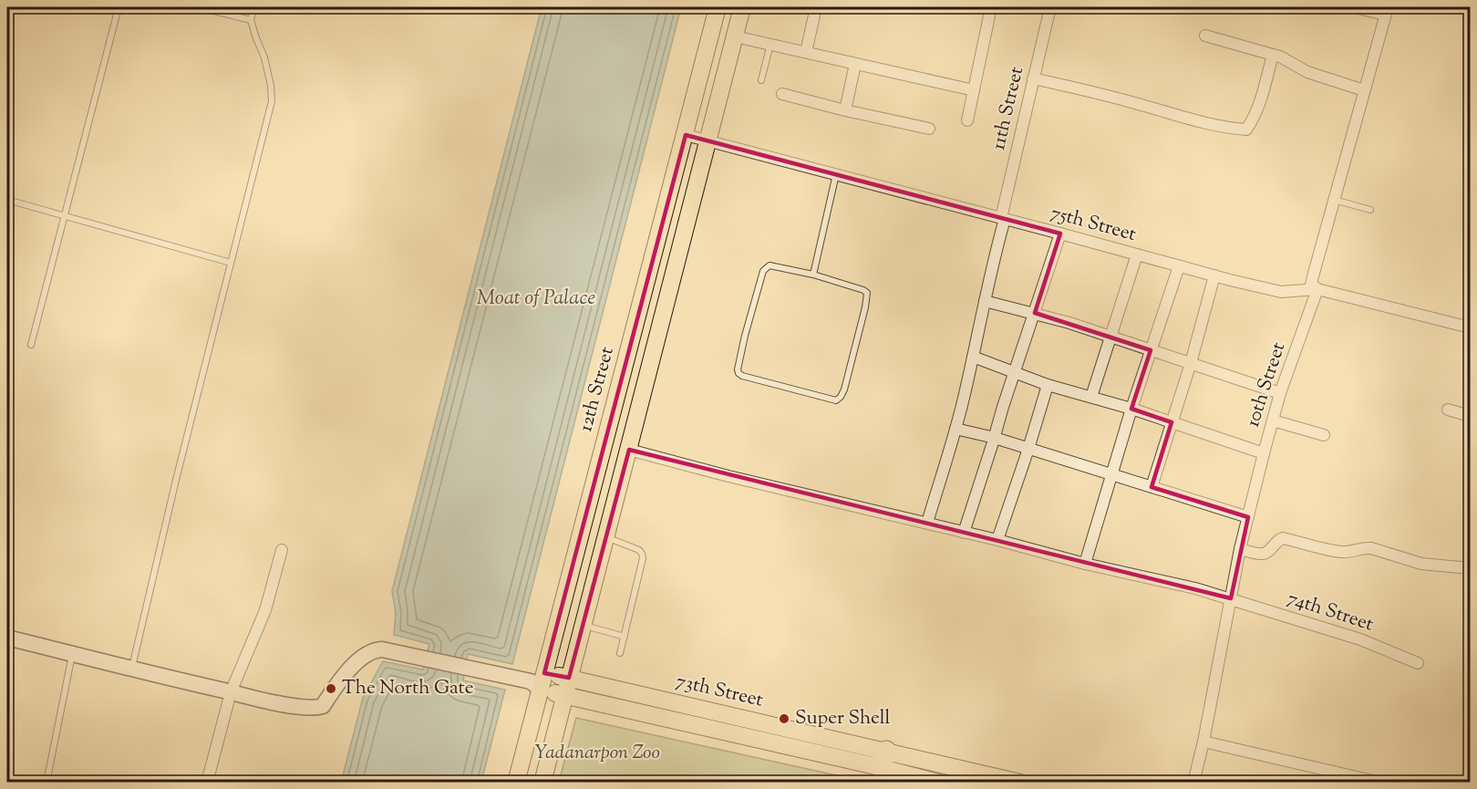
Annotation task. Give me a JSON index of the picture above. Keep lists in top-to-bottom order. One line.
{"streets":{"main road":["12th Street","73th Street"],"street":["11th Street","75th Street","10th Street","74th Street"]},"crossings":[["11th Street","75th Street"],["11th Street","74th Street"],["75th Street","10th Street"],["75th Street","12th Street"],["10th Street","74th Street"],["12th Street","73th Street"]],"water":["Moat of Palace"],"parks":["Yadanarpon Zoo"],"places":["The North Gate","Super Shell"]}
